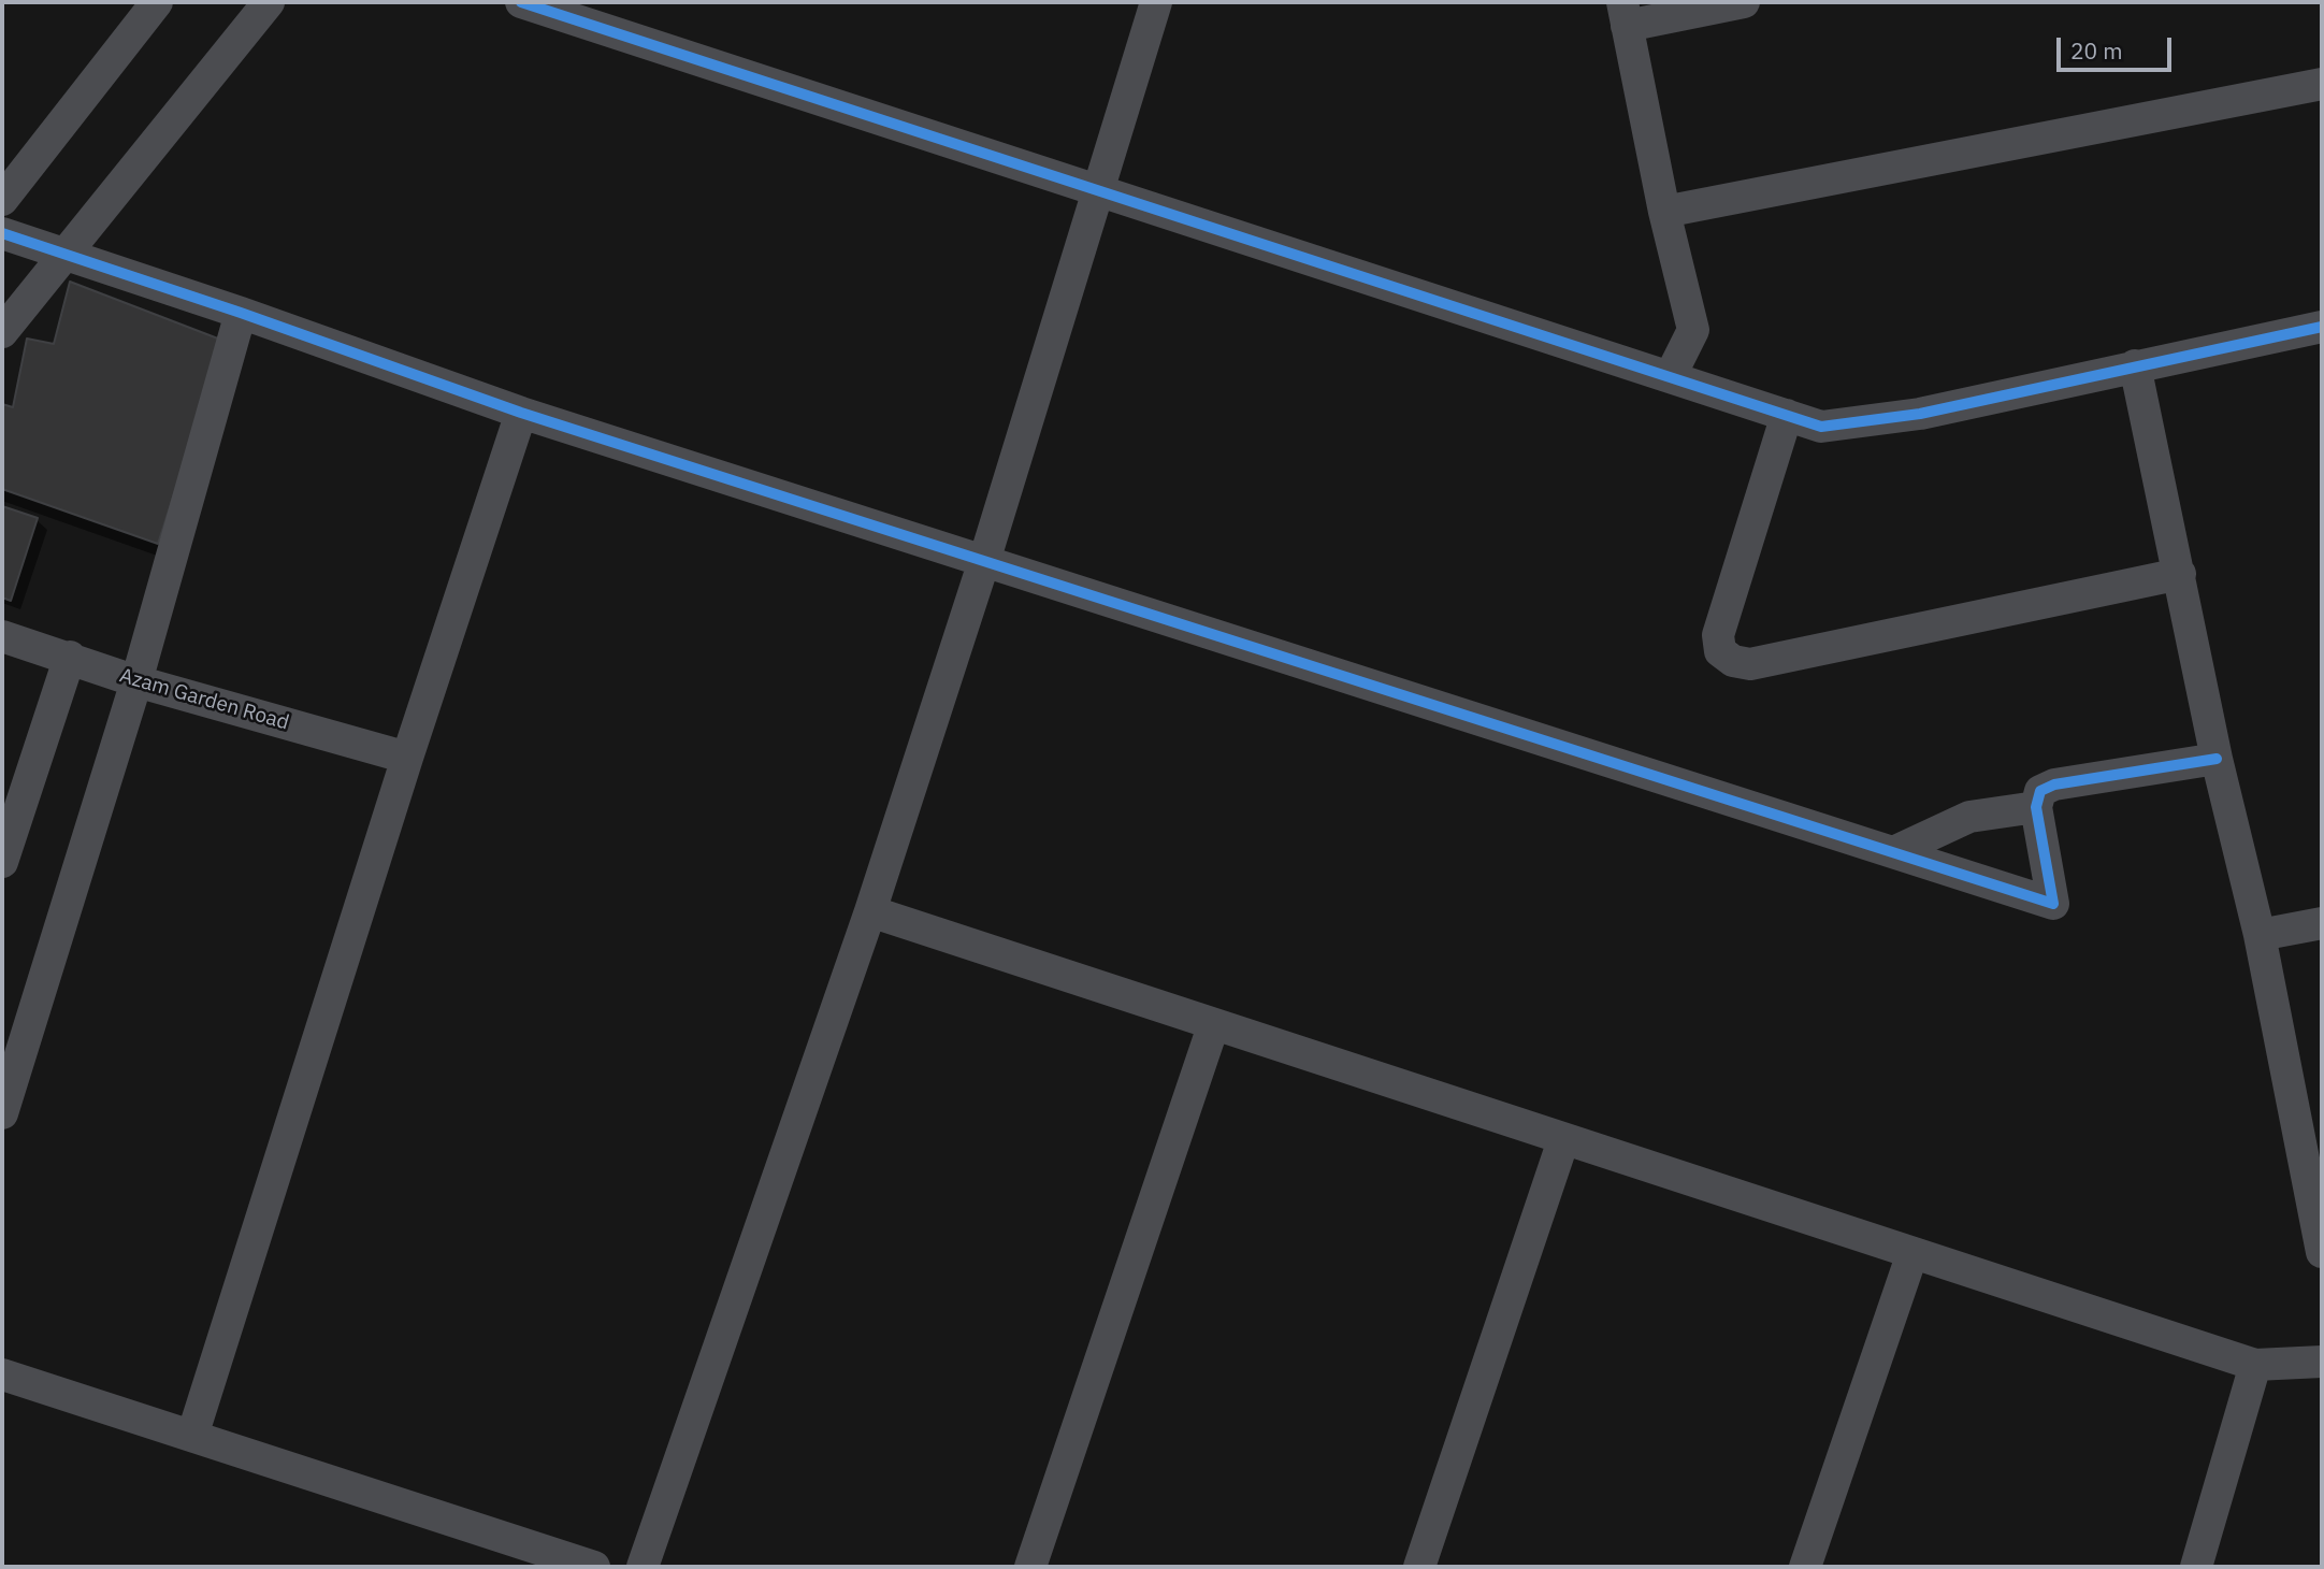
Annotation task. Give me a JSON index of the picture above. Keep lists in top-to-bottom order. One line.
{"streets":{"street":["Azam Garden Road"]},"scale_bar":"20 m"}
